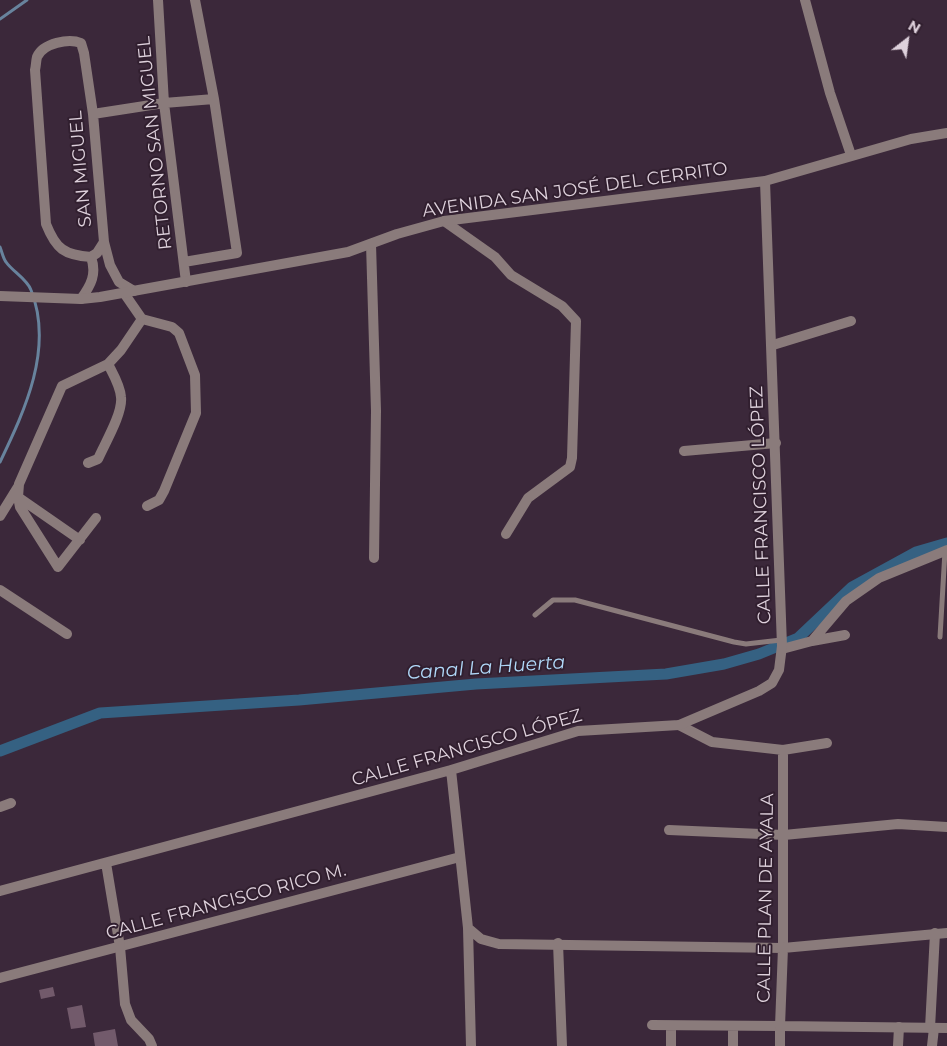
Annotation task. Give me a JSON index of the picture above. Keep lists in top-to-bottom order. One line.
{"streets":{"street":["RETORNO SAN MIGUEL","SAN MIGUEL","AVENIDA SAN JOSÉ DEL CERRITO","CALLE FRANCISCO LÓPEZ","CALLE PLAN DE AYALA","CALLE FRANCISCO RICO M."]},"crossings":[["RETORNO SAN MIGUEL","AVENIDA SAN JOSÉ DEL CERRITO"],["AVENIDA SAN JOSÉ DEL CERRITO","CALLE FRANCISCO LÓPEZ"]],"water":["Canal La Huerta"],"north":"top right"}
